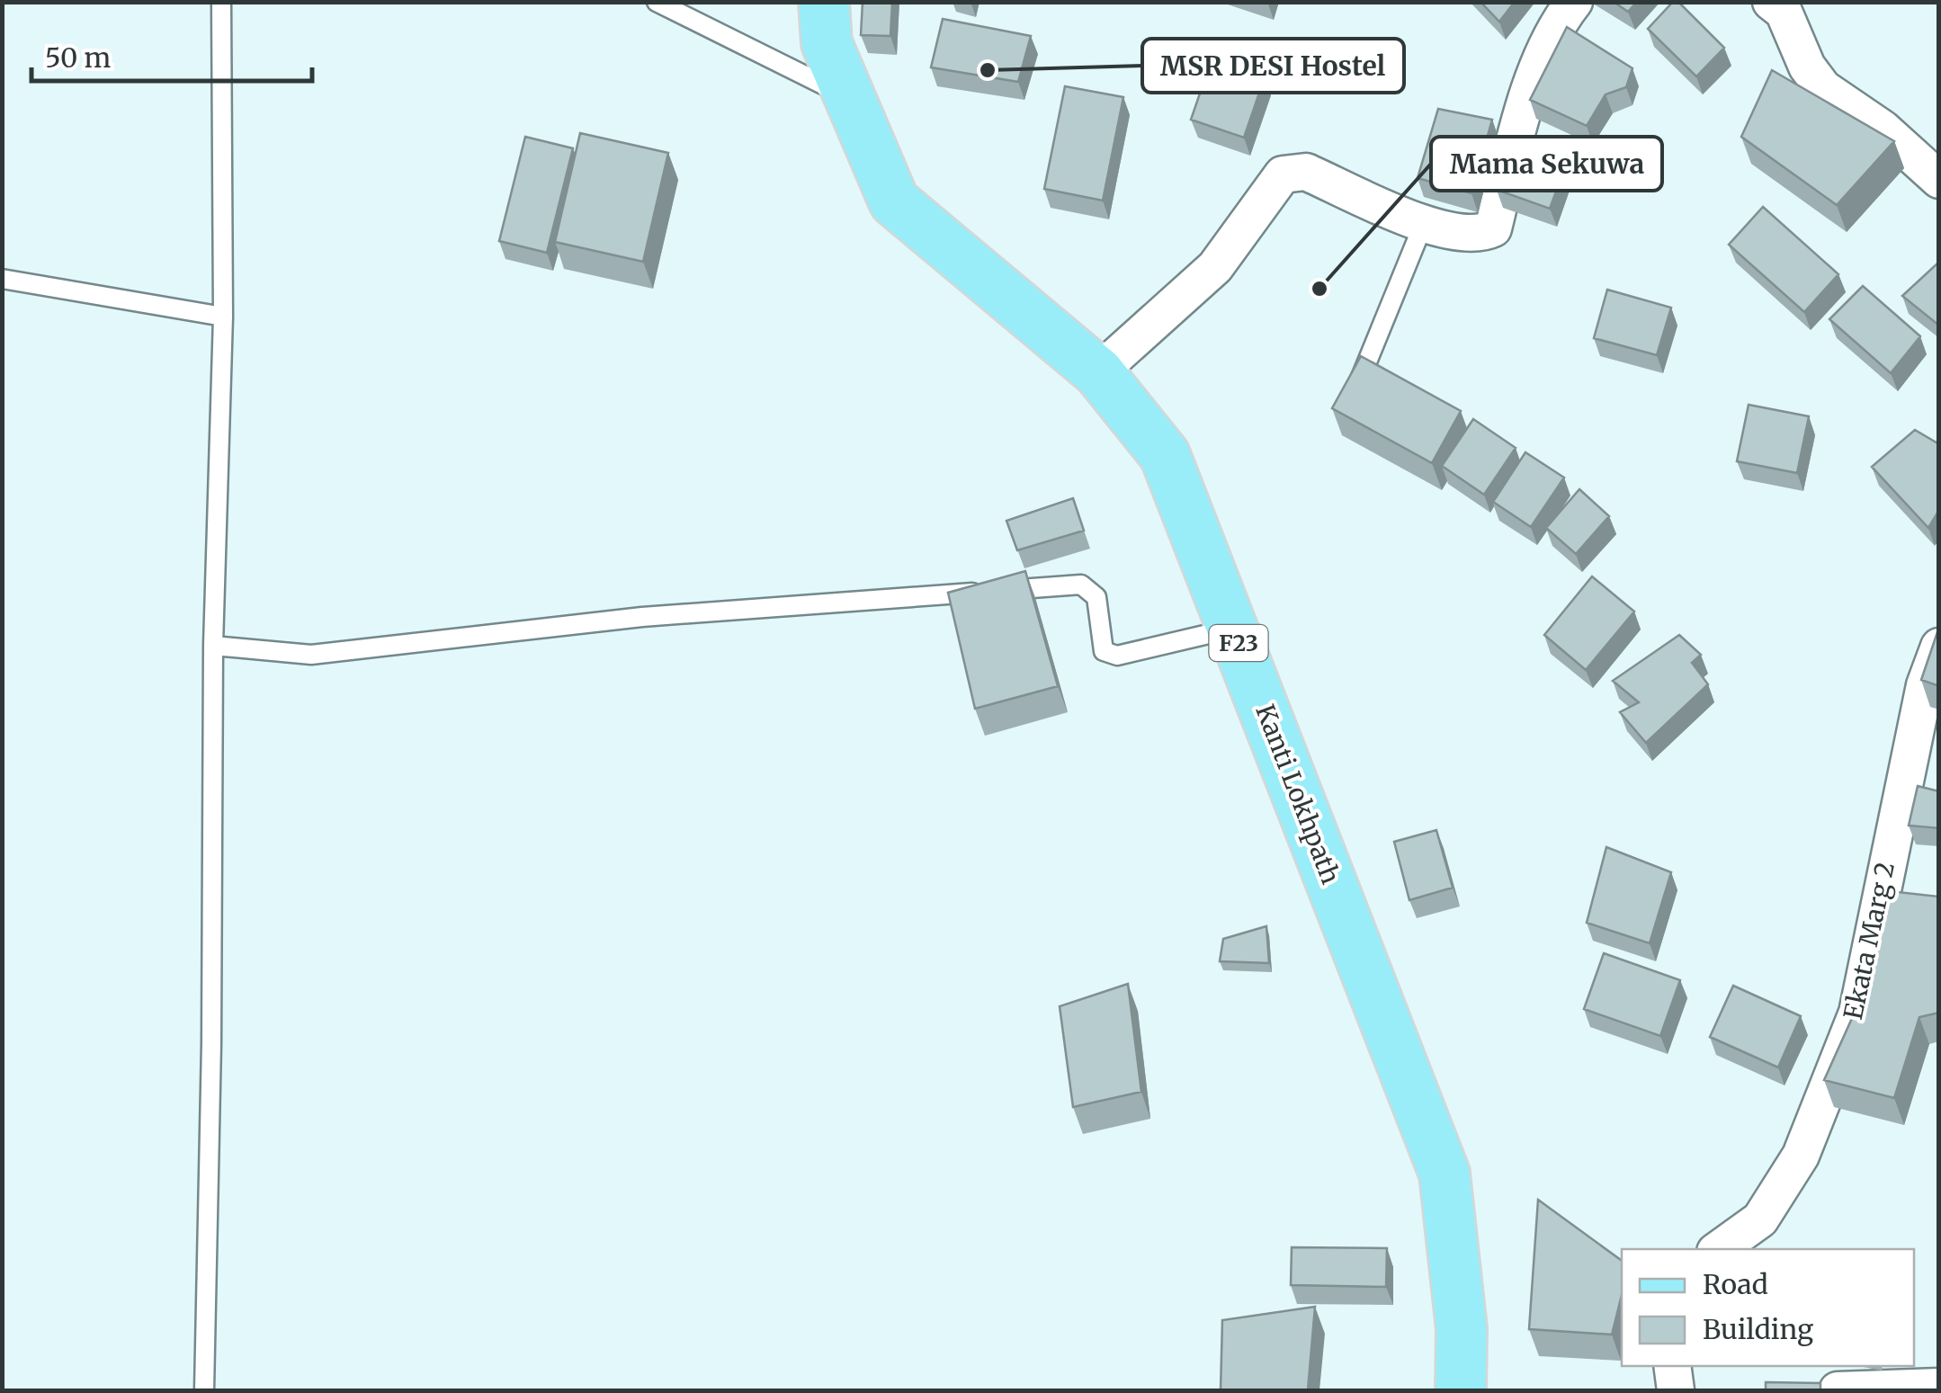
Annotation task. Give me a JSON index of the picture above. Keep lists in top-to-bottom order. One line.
{"streets":{"main road":["F23","Kanti Lokhpath"],"street":["Ekata Marg 2"]},"places":["MSR DESI Hostel","Mama Sekuwa"],"legend":["Road","Building"],"scale_bar":"50 m"}
